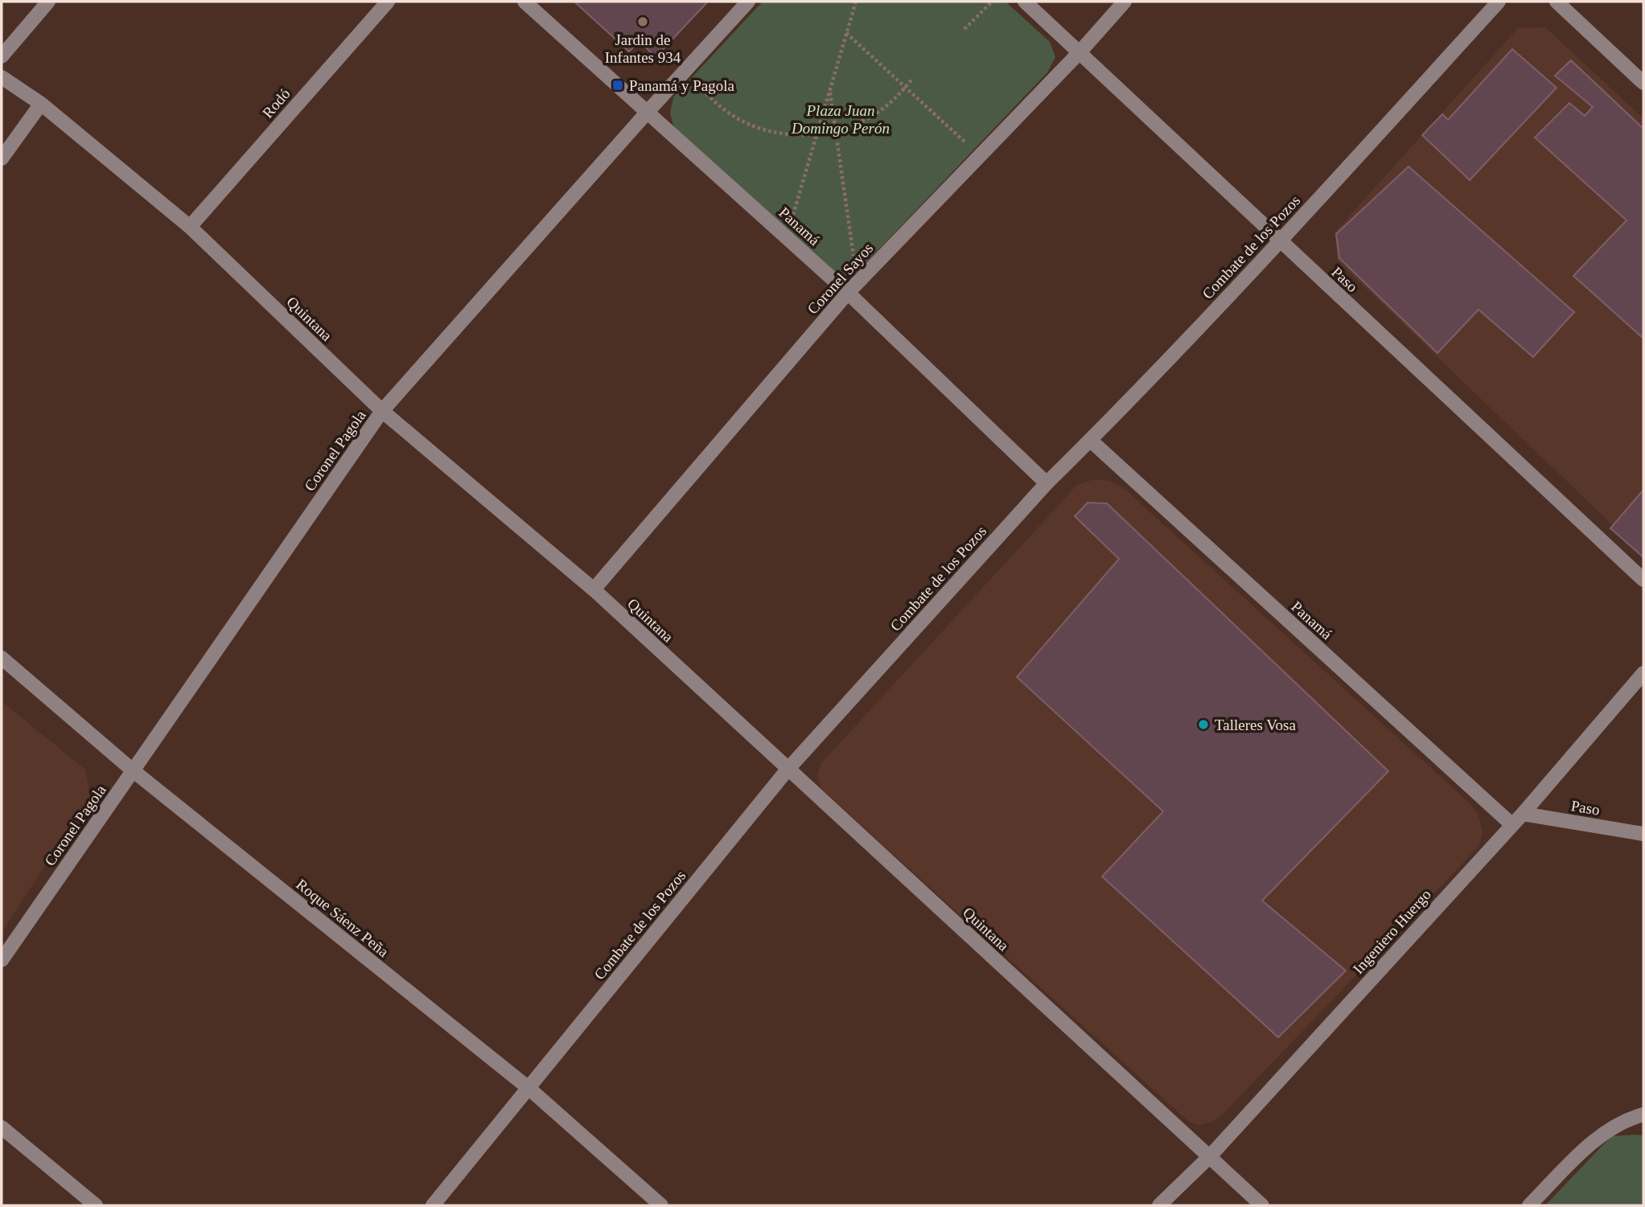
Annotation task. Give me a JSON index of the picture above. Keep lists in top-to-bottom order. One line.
{"streets":{"street":["Rodó","Panamá","Combate de los Pozos","Coronel Sayos","Paso","Quintana","Coronel Pagola","Roque Sáenz Peña","Ingeniero Huergo"]},"crossings":[["Rodó","Quintana"],["Panamá","Combate de los Pozos"],["Panamá","Coronel Sayos"],["Panamá","Coronel Pagola"],["Panamá","Ingeniero Huergo"],["Combate de los Pozos","Paso"],["Combate de los Pozos","Quintana"],["Combate de los Pozos","Roque Sáenz Peña"],["Coronel Sayos","Paso"],["Coronel Sayos","Quintana"],["Paso","Ingeniero Huergo"],["Quintana","Coronel Pagola"],["Quintana","Ingeniero Huergo"],["Coronel Pagola","Roque Sáenz Peña"]],"parks":["Plaza Juan Domingo Perón"],"places":{"other":["Jardin de Infantes 934","Talleres Vosa"],"transit":["Panamá y Pagola"]}}
